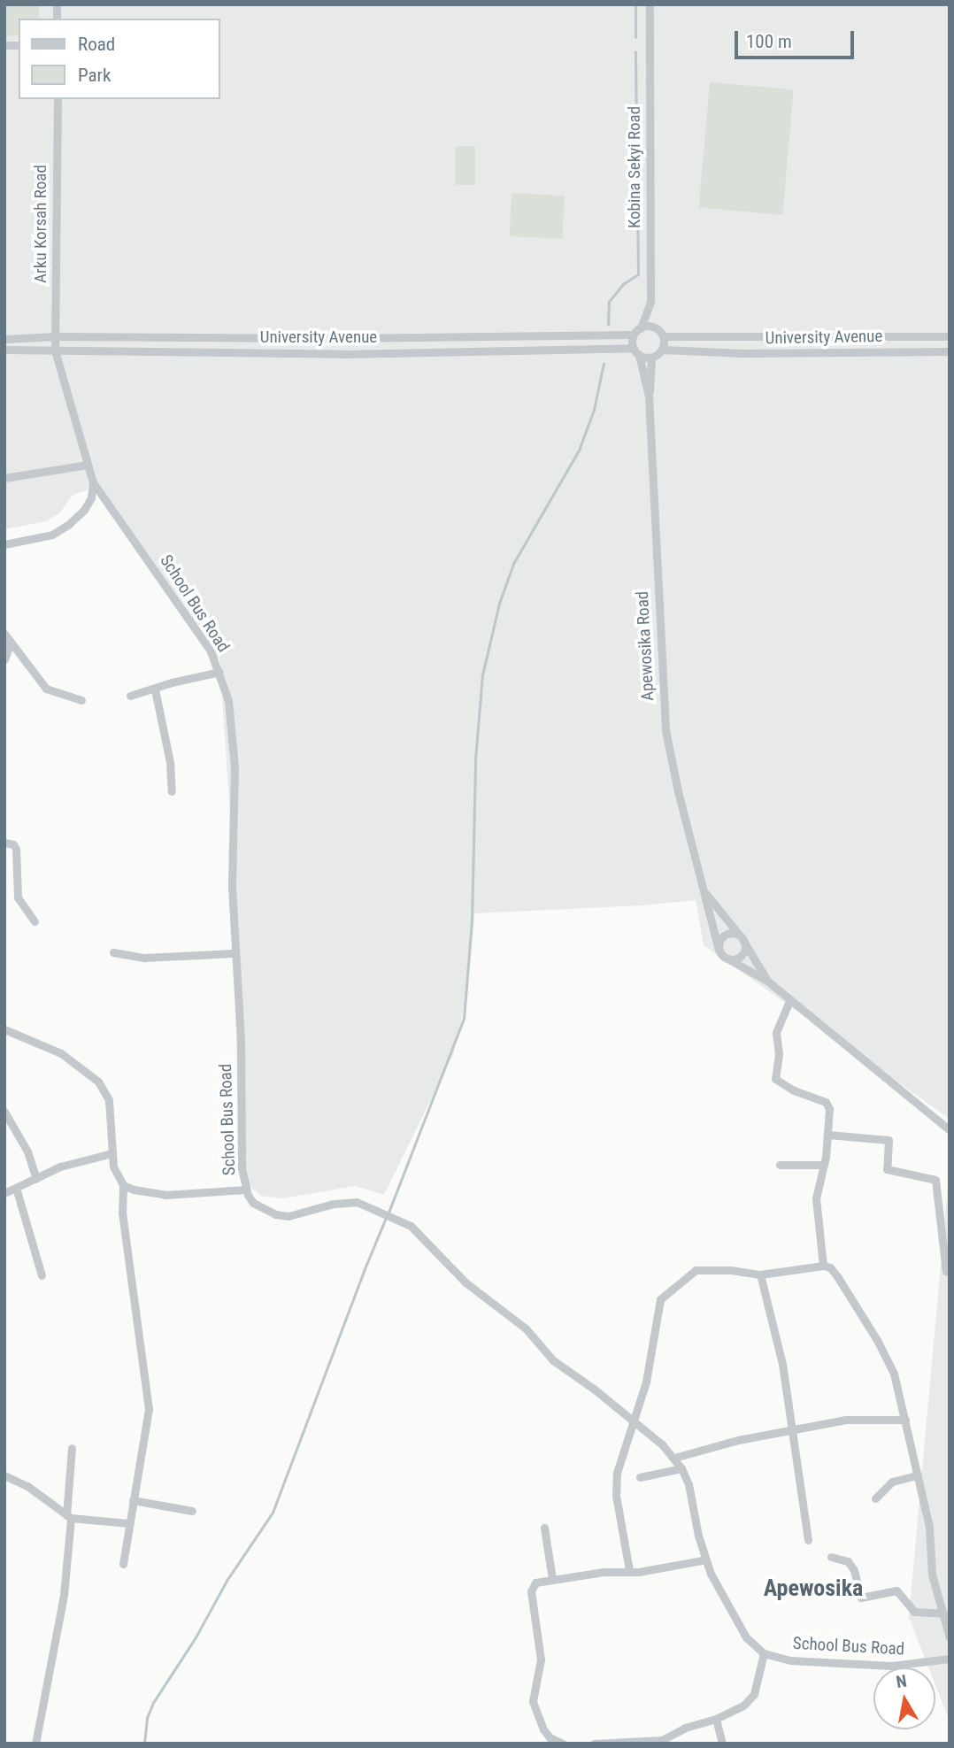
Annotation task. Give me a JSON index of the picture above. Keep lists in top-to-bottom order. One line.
{"streets":{"street":["Kobina Sekyi Road","Arku Korsah Road","University Avenue","School Bus Road","Apewosika Road"]},"crossings":[["Kobina Sekyi Road","University Avenue"],["Arku Korsah Road","University Avenue"],["Arku Korsah Road","School Bus Road"]],"districts":["Apewosika"],"legend":["Road","Park"],"scale_bar":"100 m","north":"top"}
